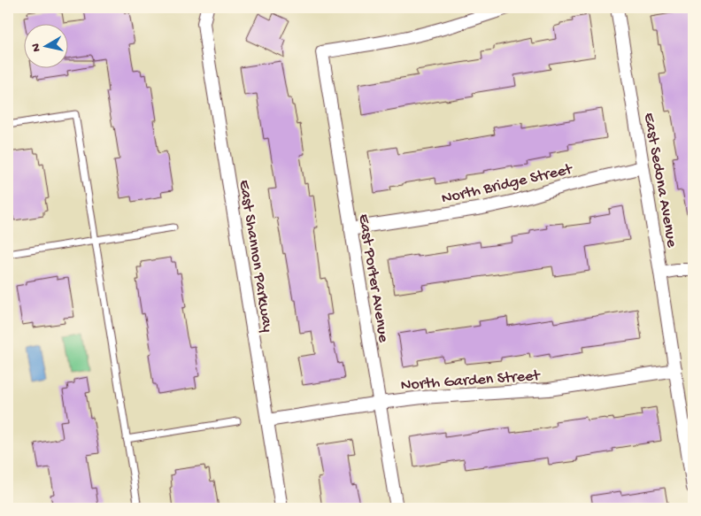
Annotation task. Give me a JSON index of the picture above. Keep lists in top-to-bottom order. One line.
{"streets":{"street":["East Sedona Avenue","North Bridge Street","East Shannon Parkway","East Porter Avenue","North Garden Street"]},"crossings":[["East Sedona Avenue","North Bridge Street"],["East Sedona Avenue","North Garden Street"],["North Bridge Street","East Porter Avenue"],["East Shannon Parkway","North Garden Street"],["East Porter Avenue","North Garden Street"]],"north":"left"}
